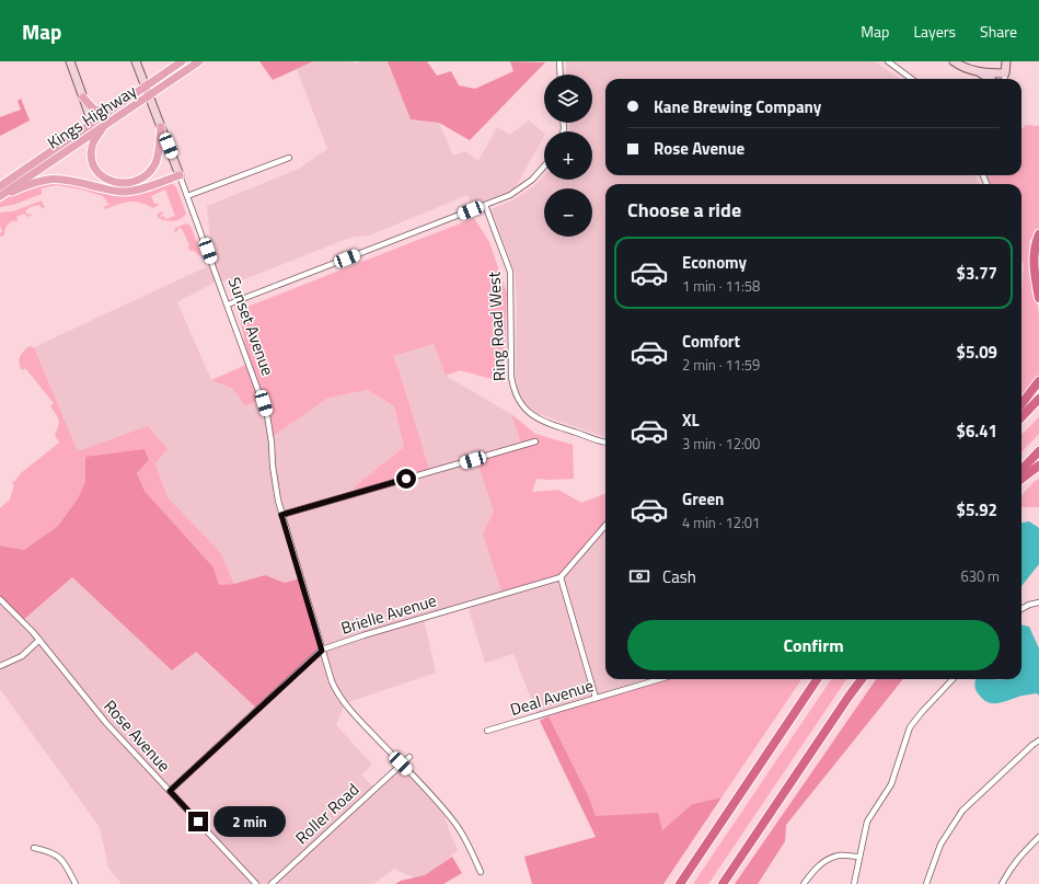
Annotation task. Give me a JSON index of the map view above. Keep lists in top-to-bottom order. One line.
{"streets":{"main road":["Kings Highway"],"street":["Sunset Avenue","Ring Road West","Brielle Avenue","Deal Avenue","Rose Avenue","Roller Road"]},"crossings":[["Kings Highway","Sunset Avenue"],["Sunset Avenue","Brielle Avenue"],["Sunset Avenue","Roller Road"],["Brielle Avenue","Rose Avenue"]],"page":{"header":"Map","nav":["Map","Layers","Share"],"map_buttons":["+","−"],"banner":["Kane Brewing Company","Rose Avenue"],"heading":"Choose a ride","list":[{"name":"Economy","note":"1 min · 11:58","value":"$3.77"},{"name":"Comfort","note":"2 min · 11:59","value":"$5.09"},{"name":"XL","note":"3 min · 12:00","value":"$6.41"},{"name":"Green","note":"4 min · 12:01","value":"$5.92"}],"pay":["Cash","630 m"],"buttons":"Confirm","bubble":"2 min"}}
